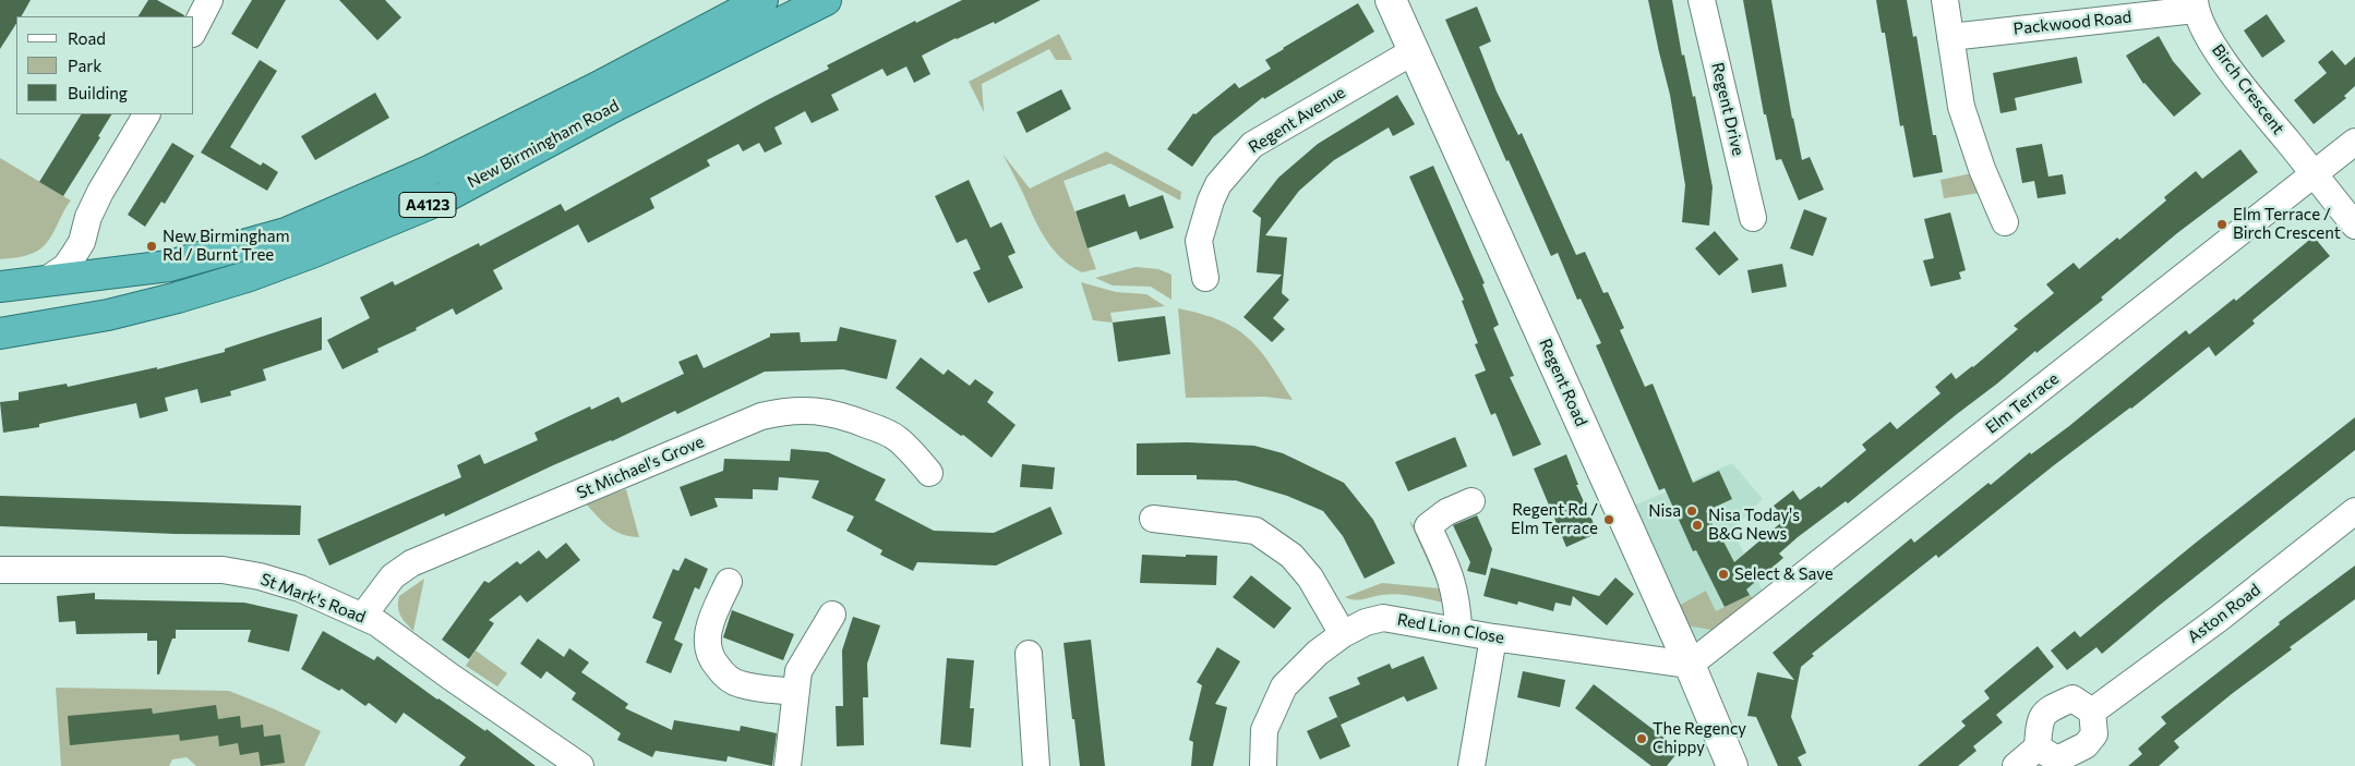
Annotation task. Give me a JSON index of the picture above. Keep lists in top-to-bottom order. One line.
{"streets":{"highway":["New Birmingham Road","A4123"],"street":["Packwood Road","Birch Crescent","Regent Drive","Regent Avenue","Regent Road","Elm Terrace","St Michael's Grove","St Mark's Road","Aston Road","Red Lion Close"]},"crossings":[["Packwood Road","Birch Crescent"],["Birch Crescent","Elm Terrace"],["Regent Avenue","Regent Road"],["Regent Road","Elm Terrace"],["Regent Road","Red Lion Close"],["Elm Terrace","Red Lion Close"],["St Michael's Grove","St Mark's Road"]],"places":["Elm Terrace / Birch Crescent","New Birmingham Rd / Burnt Tree","Nisa","Regent Rd / Elm Terrace","Nisa Today's B&G News","Select & Save","The Regency Chippy"],"legend":["Road","Park","Building"]}
